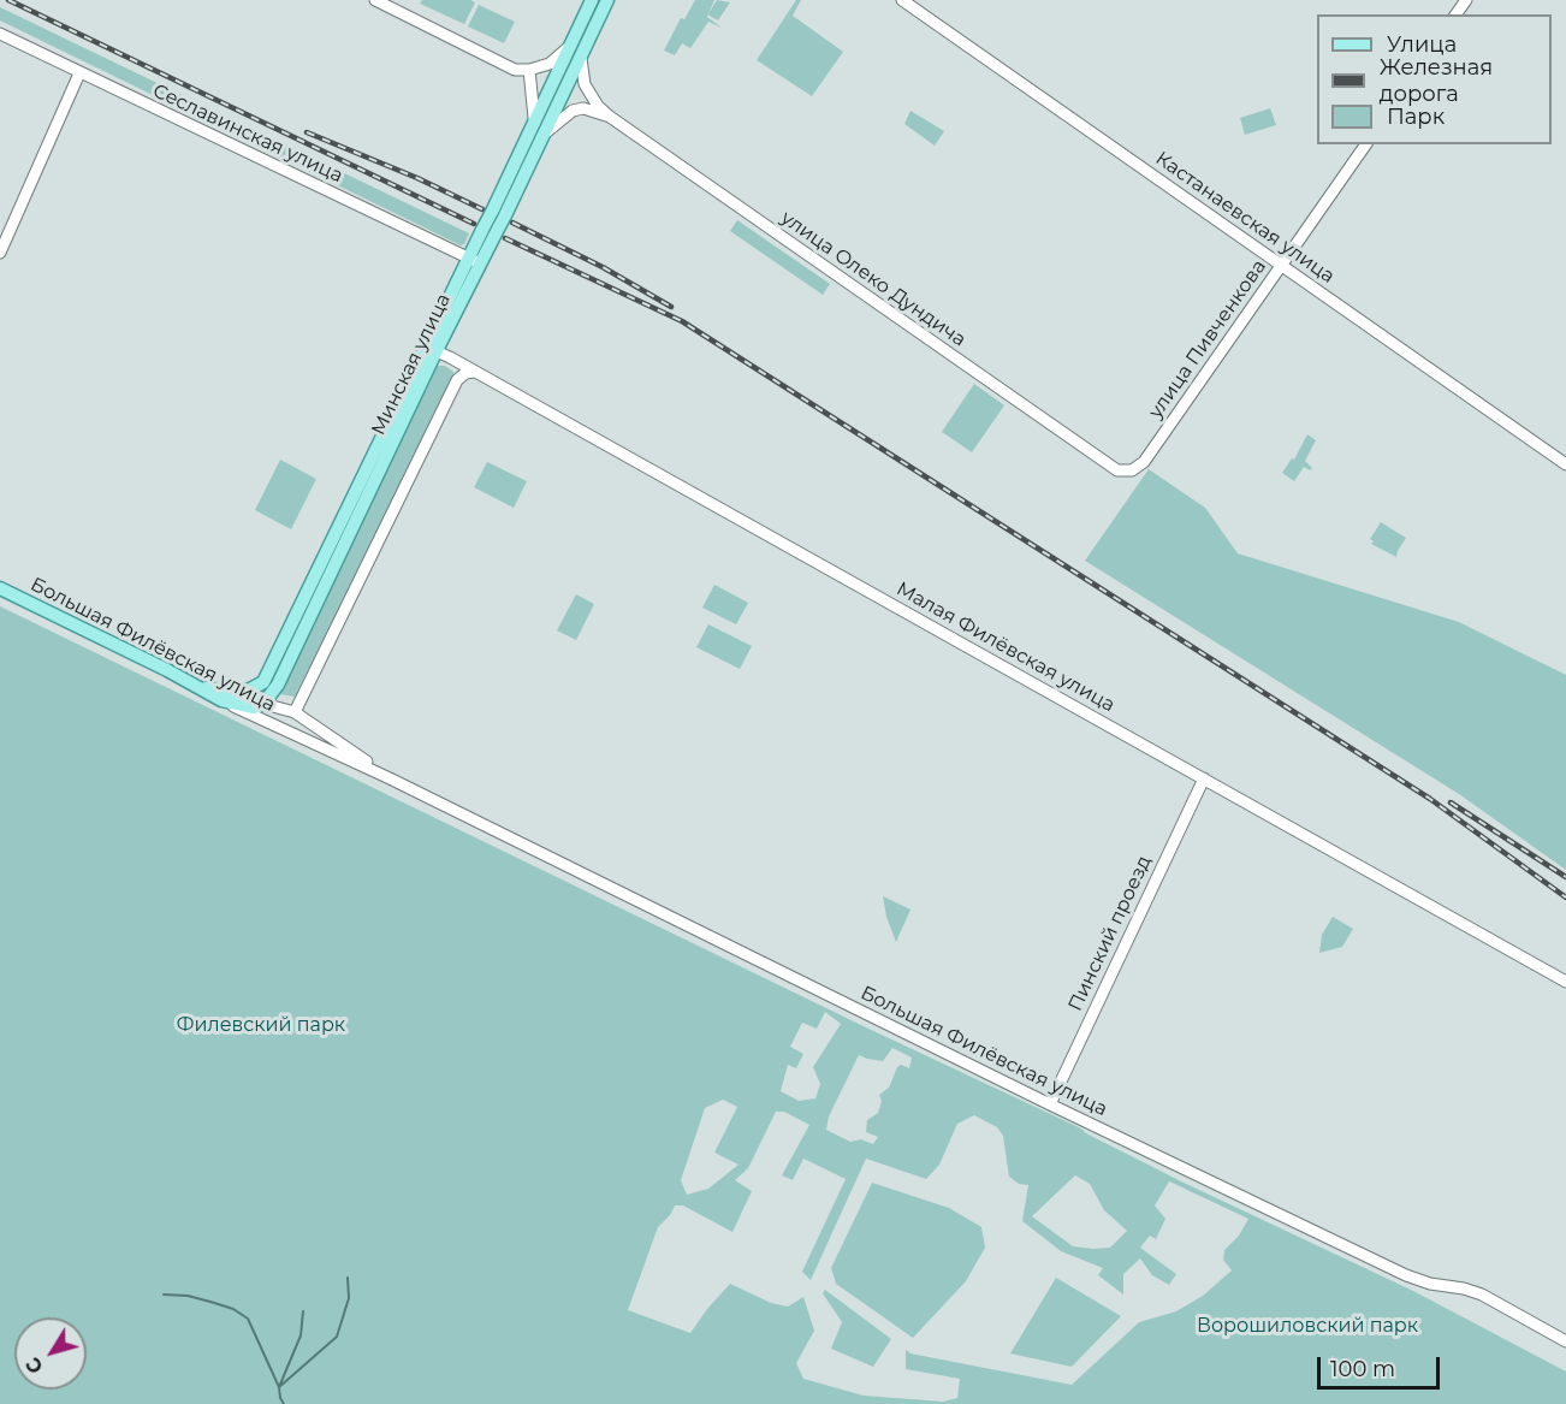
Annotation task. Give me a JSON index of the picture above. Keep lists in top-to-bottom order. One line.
{"streets":{"main road":["Минская улица","Большая Филёвская улица"],"street":["Сеславинская улица","Кастанаевская улица","улица Олеко Дундича","улица Пивченкова","Малая Филёвская улица","Пинский проезд"]},"crossings":[["Сеславинская улица","Минская улица"],["Кастанаевская улица","улица Пивченкова"],["улица Олеко Дундича","улица Пивченкова"],["улица Олеко Дундича","Минская улица"],["Минская улица","Большая Филёвская улица"],["Минская улица","Малая Филёвская улица"],["Большая Филёвская улица","Пинский проезд"],["Малая Филёвская улица","Пинский проезд"]],"parks":["Филевский парк","Ворошиловский парк"],"legend":["Улица","Железная дорога","Парк"],"scale_bar":"100 m","north":"bottom left"}
